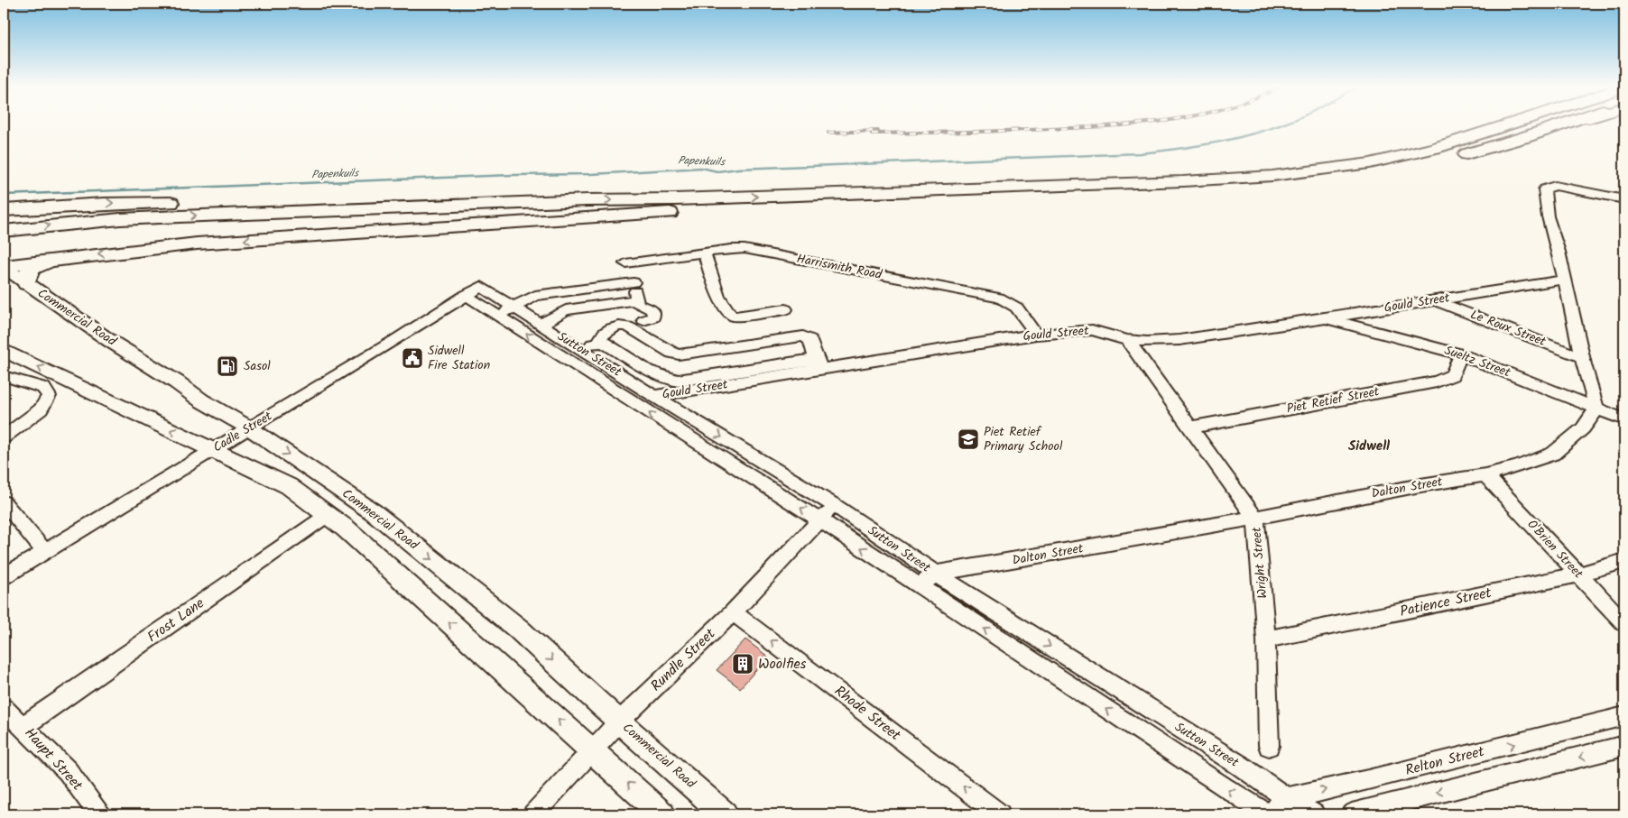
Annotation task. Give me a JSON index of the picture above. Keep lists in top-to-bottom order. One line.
{"streets":{"main road":["Commercial Road"],"street":["Harrismith Road","Gould Street","Le Roux Street","Sutton Street","Sueltz Street","Piet Retief Street","Cadle Street","Dalton Street","O'Brien Street","Wright Street","Patience Street","Frost Lane","Rundle Street","Rhode Street","Haupt Street","Relton Street"]},"crossings":[["Harrismith Road","Gould Street"],["Gould Street","Le Roux Street"],["Gould Street","Sutton Street"],["Gould Street","Sueltz Street"],["Gould Street","Wright Street"],["Commercial Road","Cadle Street"],["Commercial Road","Rundle Street"],["Sutton Street","Cadle Street"],["Sutton Street","Dalton Street"],["Sutton Street","Rundle Street"],["Sutton Street","Relton Street"],["Sueltz Street","Piet Retief Street"],["Sueltz Street","Dalton Street"],["Piet Retief Street","Wright Street"],["Dalton Street","O'Brien Street"],["Dalton Street","Wright Street"],["O'Brien Street","Patience Street"],["Wright Street","Patience Street"],["Frost Lane","Haupt Street"],["Rundle Street","Rhode Street"]],"one_way":["Rhode Street"],"districts":["Sidwell"],"water":["Papenkuils"],"places":{"public building":["Sidwell Fire Station"],"fuel station":["Sasol"],"school or university":["Piet Retief Primary School"],"building":["Woolfies"]}}
